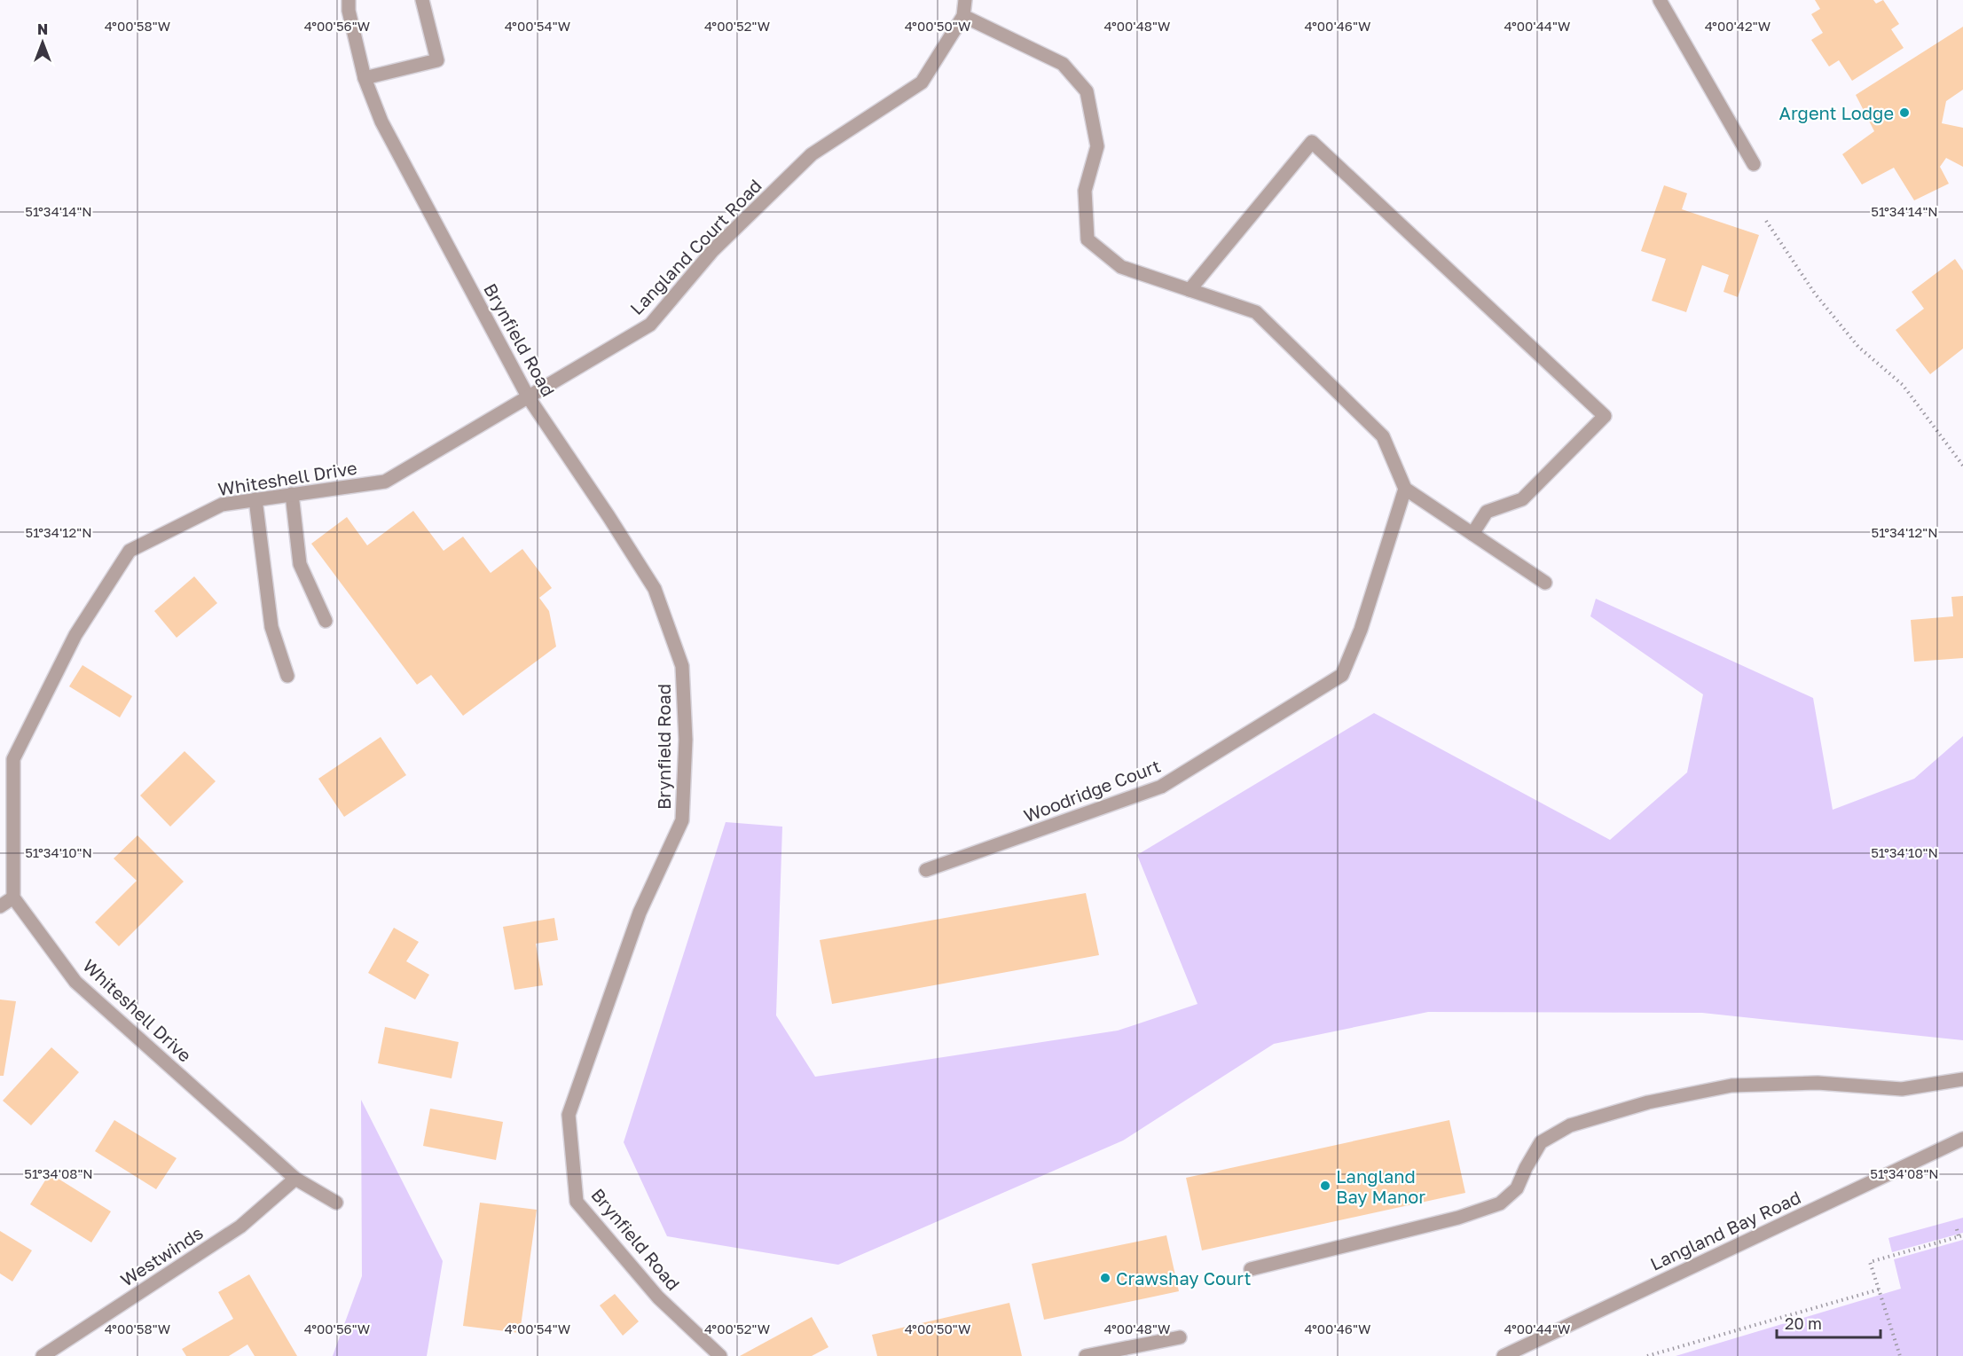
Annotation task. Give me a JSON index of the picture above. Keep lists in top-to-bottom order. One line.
{"streets":{"street":["Langland Court Road","Brynfield Road","Whiteshell Drive","Woodridge Court","Langland Bay Road","Westwinds"]},"crossings":[["Langland Court Road","Brynfield Road"],["Langland Court Road","Whiteshell Drive"],["Brynfield Road","Whiteshell Drive"],["Whiteshell Drive","Westwinds"]],"places":["Argent Lodge","Langland Bay Manor","Crawshay Court"],"scale_bar":"20 m","north":"top","coordinates":["4°00'58\"W","4°00'56\"W","4°00'54\"W","4°00'52\"W","4°00'50\"W","4°00'48\"W","4°00'46\"W","4°00'44\"W","4°00'42\"W","51°34'14\"N","51°34'12\"N","51°34'10\"N","51°34'08\"N"]}
